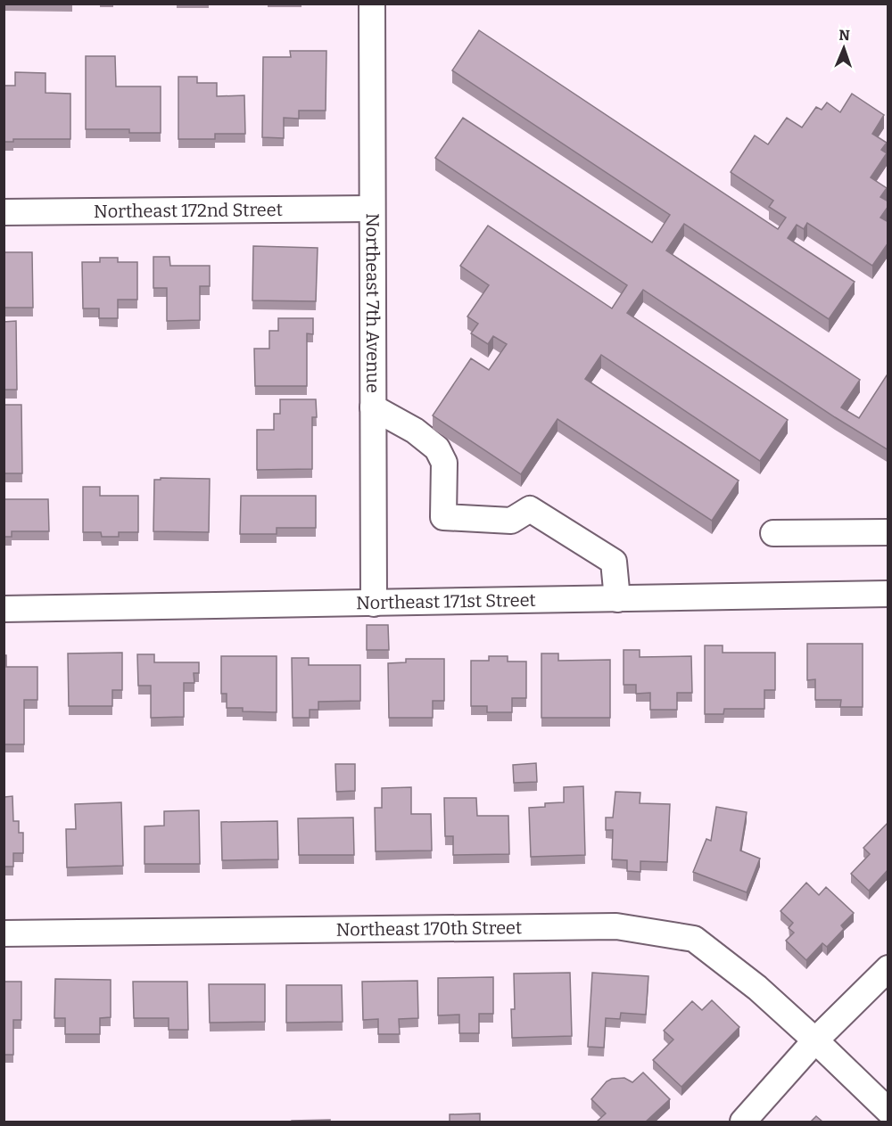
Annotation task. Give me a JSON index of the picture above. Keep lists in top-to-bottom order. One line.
{"streets":{"street":["Northeast 172nd Street","Northeast 7th Avenue","Northeast 171st Street","Northeast 170th Street"]},"crossings":[["Northeast 172nd Street","Northeast 7th Avenue"],["Northeast 7th Avenue","Northeast 171st Street"]],"north":"top"}
